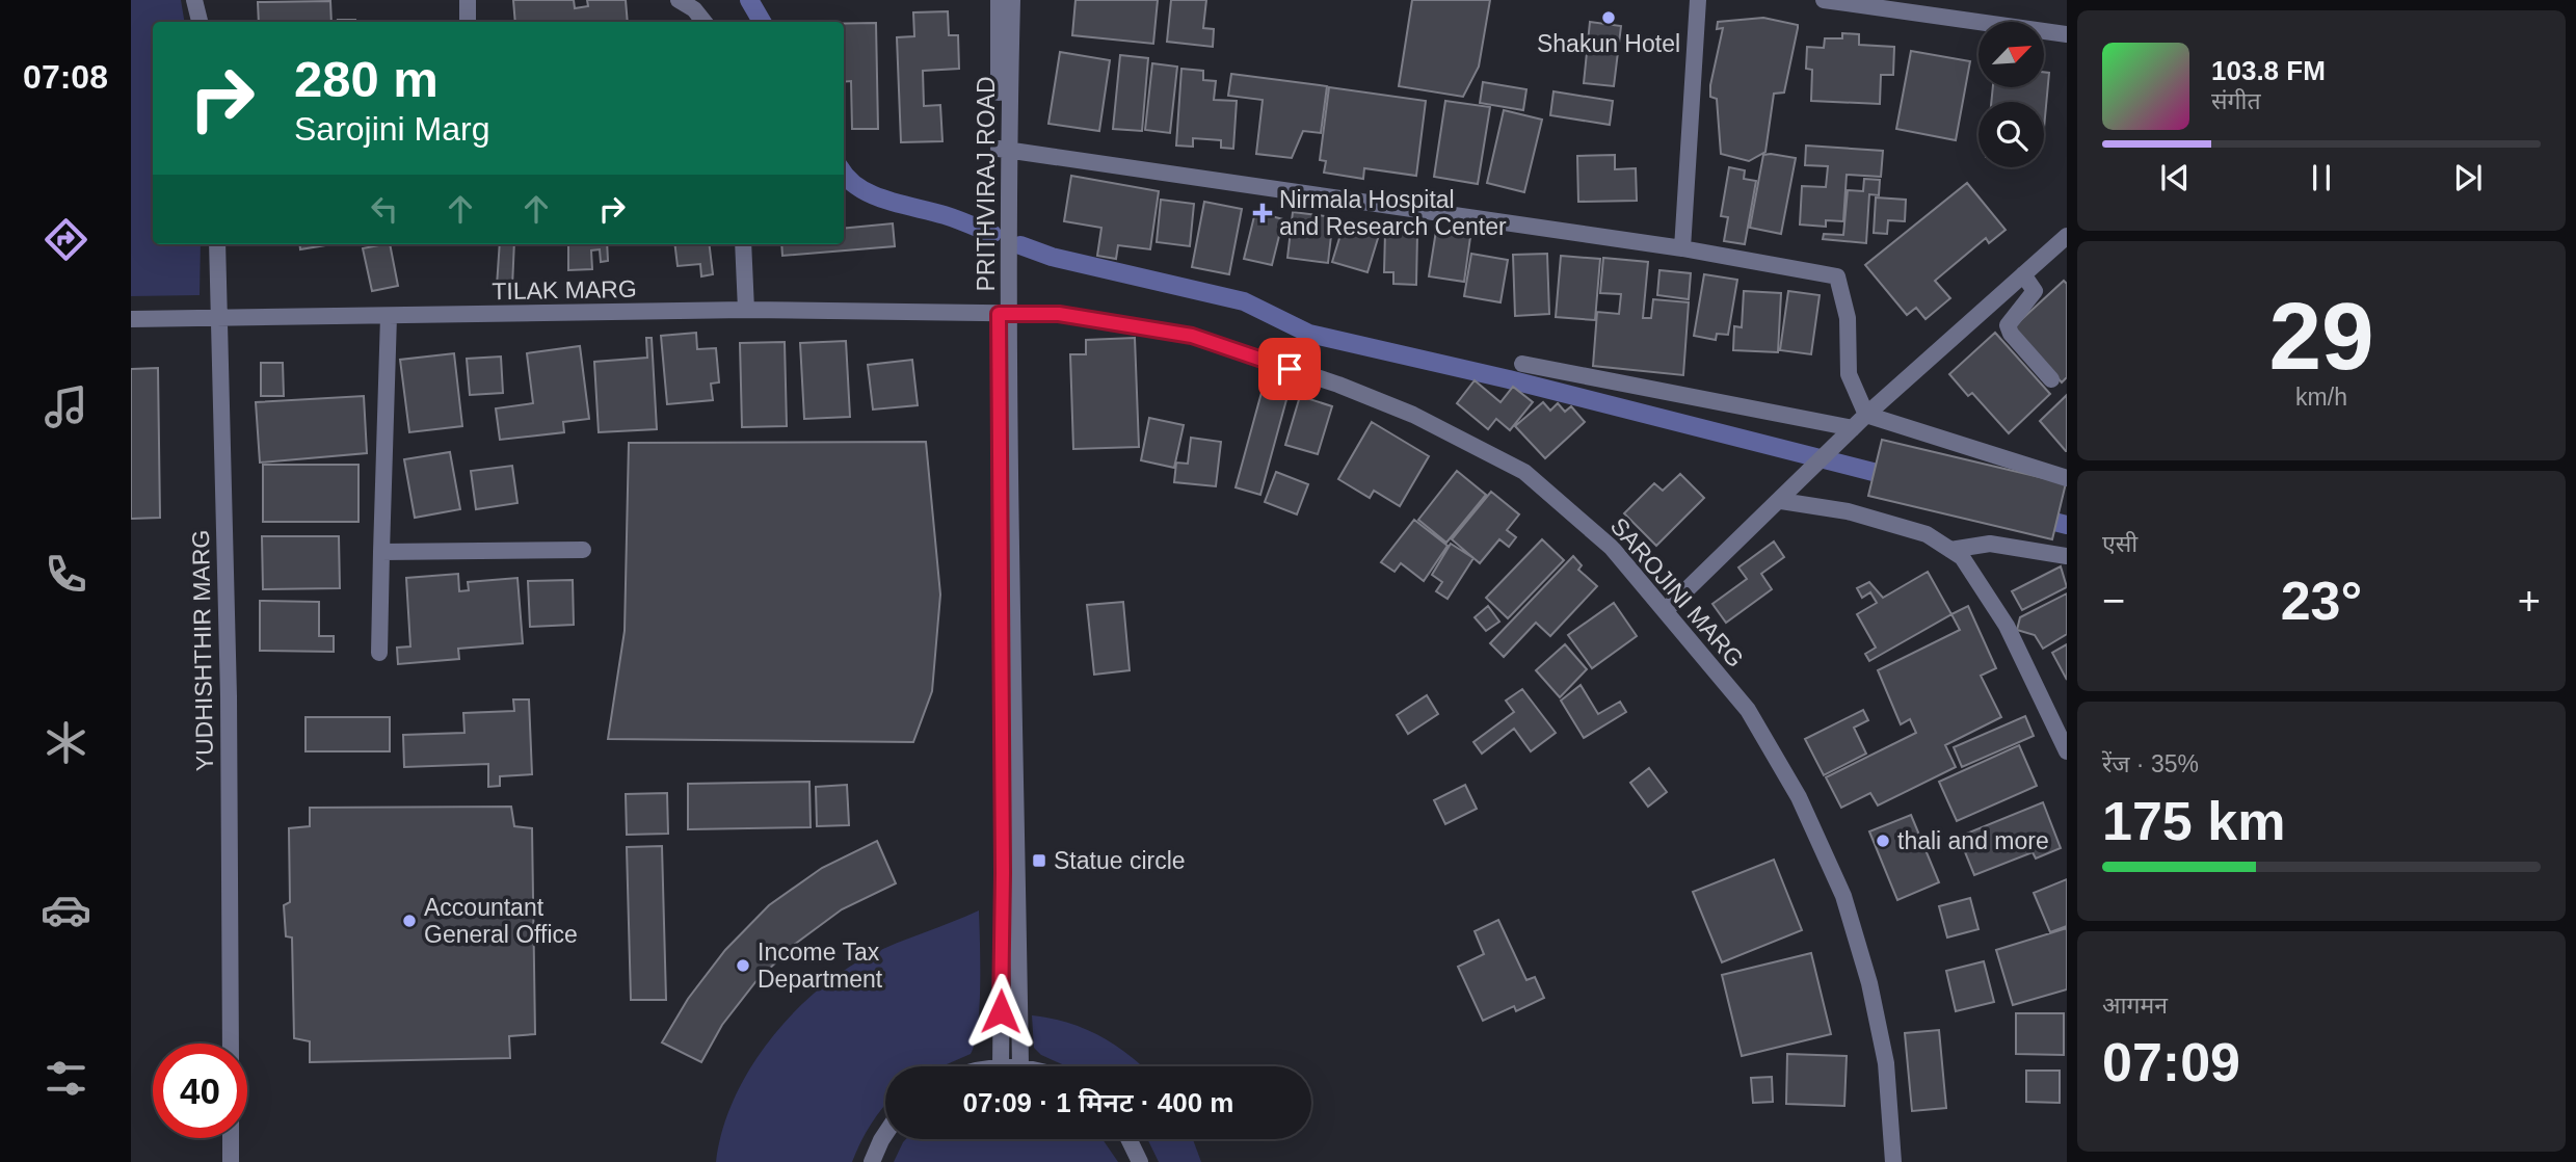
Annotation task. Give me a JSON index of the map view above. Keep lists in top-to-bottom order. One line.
{"streets":{"street":["PRITHVIRAJ ROAD","TILAK MARG","SAROJINI MARG","YUDHISHTHIR MARG"]},"crossings":[["PRITHVIRAJ ROAD","TILAK MARG"],["PRITHVIRAJ ROAD","SAROJINI MARG"],["TILAK MARG","SAROJINI MARG"],["TILAK MARG","YUDHISHTHIR MARG"]],"places":{"other":["Shakun Hotel","thali and more","Accountant General Office","Income Tax Department"],"health":["Nirmala Hospital and Research Center"],"transit":["Statue circle"]},"north":"top right","page":{"tabs":"07:08","turn":["280 m","Sarojini Marg"],"song":["103.8 FM","संगीत"],"tile":[["29","km/h"],"एसी",["रेंज · 35%","175 km"],["आगमन","07:09"]],"heat":["−","23°","+"],"limit":"40","trip":"07:09 · 1 मिनट · 400 m"}}
